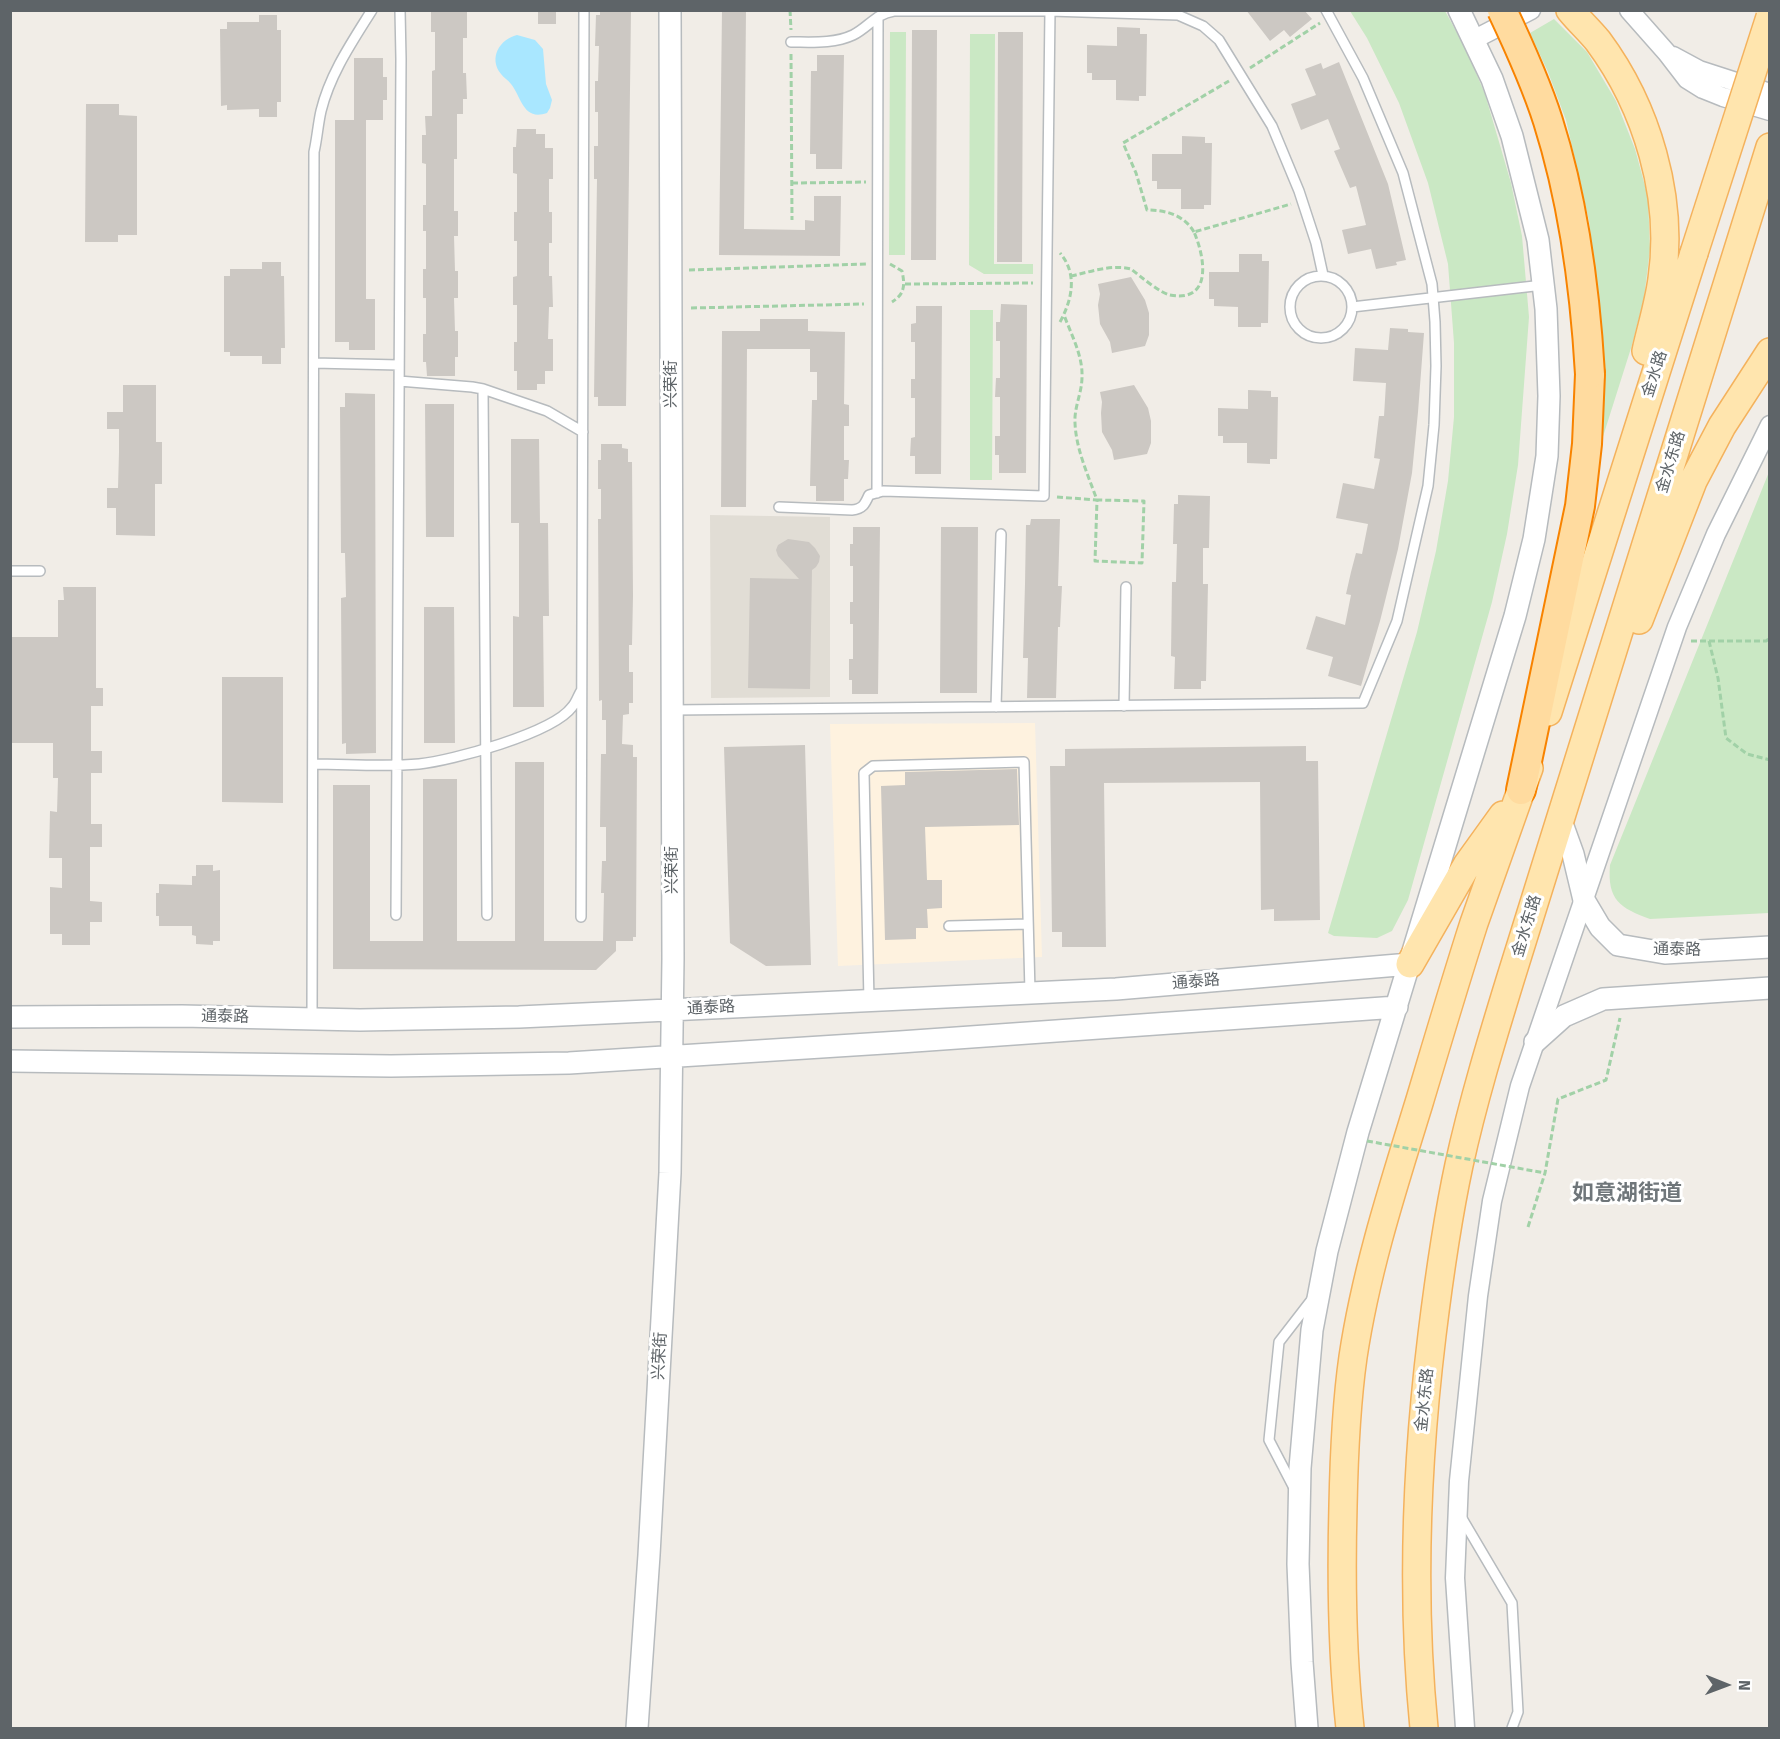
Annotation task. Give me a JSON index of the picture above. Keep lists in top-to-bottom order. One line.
{"streets":{"main road":["金水路","金水东路"],"street":["兴荣街","通泰路"]},"crossings":[["兴荣街","通泰路"],["金水东路","通泰路"]],"districts":["如意湖街道"],"north":"right"}
